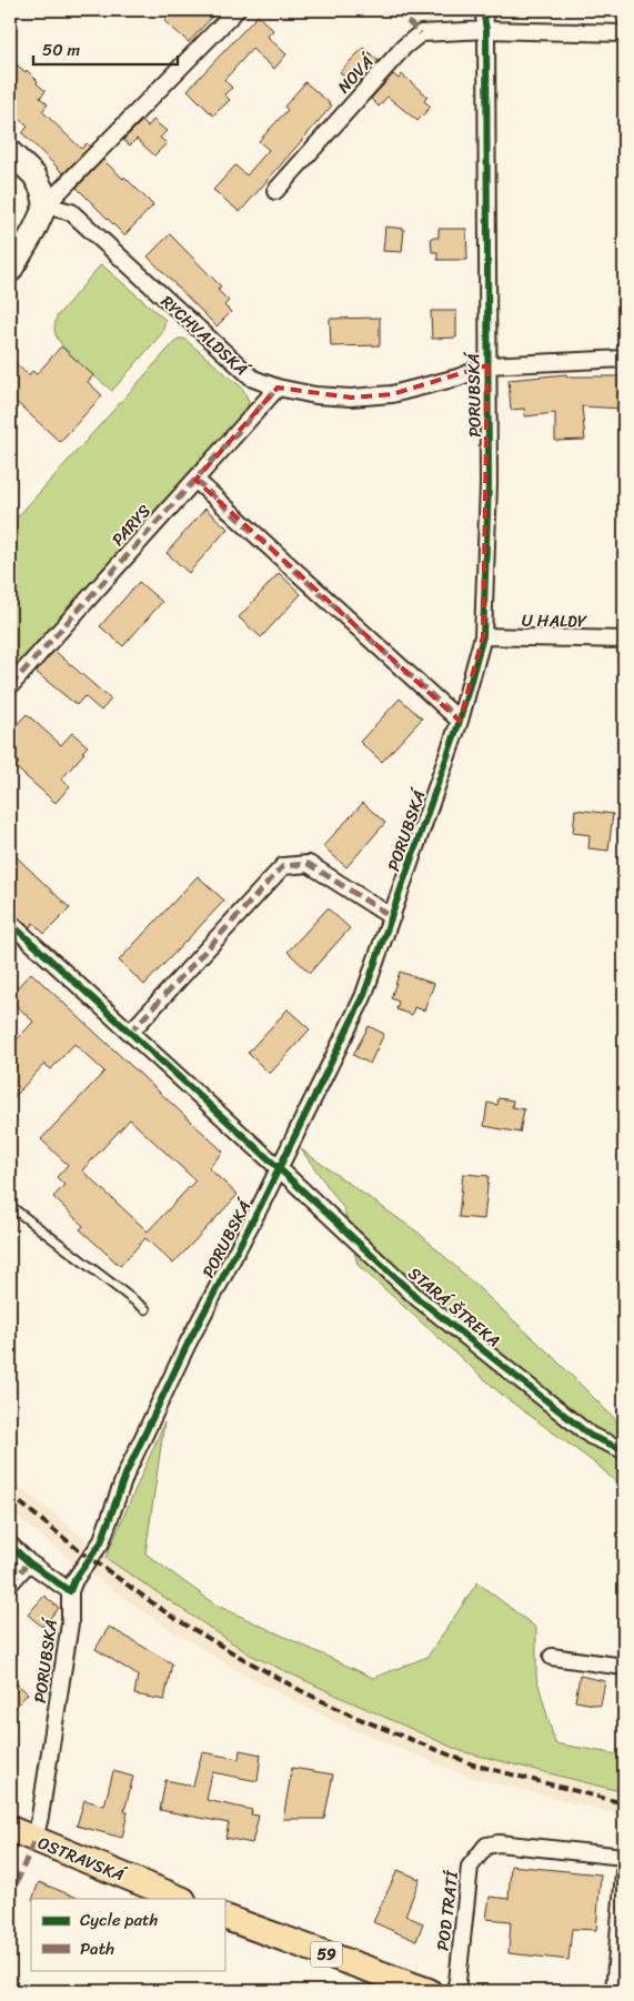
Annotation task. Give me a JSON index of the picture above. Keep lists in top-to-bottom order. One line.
{"streets":{"main road":["OSTRAVSKÁ","59"],"street":["NOVÁ","RYCHVALDSKÁ","PORUBSKÁ","PARYS","U HALDY","STARÁ ŠTREKA","POD TRATÍ"]},"crossings":[["NOVÁ","PORUBSKÁ"],["RYCHVALDSKÁ","PORUBSKÁ"],["RYCHVALDSKÁ","PARYS"],["PORUBSKÁ","U HALDY"],["PORUBSKÁ","STARÁ ŠTREKA"],["PORUBSKÁ","OSTRAVSKÁ"]],"legend":["Cycle path","Path"],"scale_bar":"50 m"}
